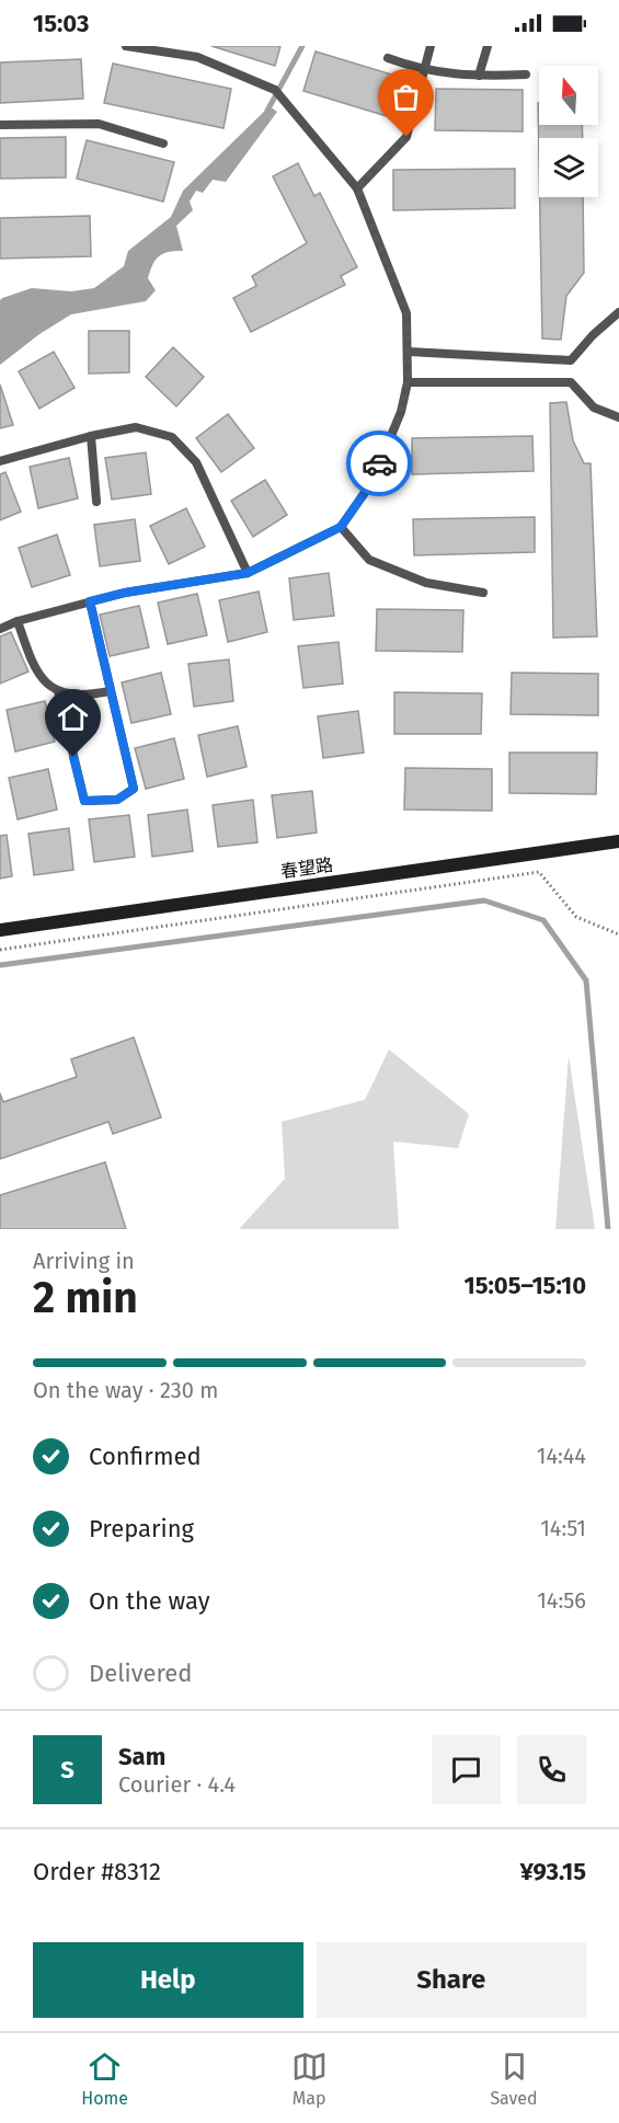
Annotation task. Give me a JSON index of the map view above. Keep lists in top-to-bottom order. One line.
{"streets":{"street":["春望路"]},"north":"top","page":{"status":"15:03","heading":["2 min","Arriving in","15:05–15:10"],"panel":["Sam","Courier · 4.4","Order #8312","¥93.15"],"bar":"On the way · 230 m","list":[["Confirmed","14:44"],["Preparing","14:51"],["On the way","14:56"],"Delivered"],"round":"S","buttons":["Help","Share"],"tabs":["Home","Map","Saved"]}}
